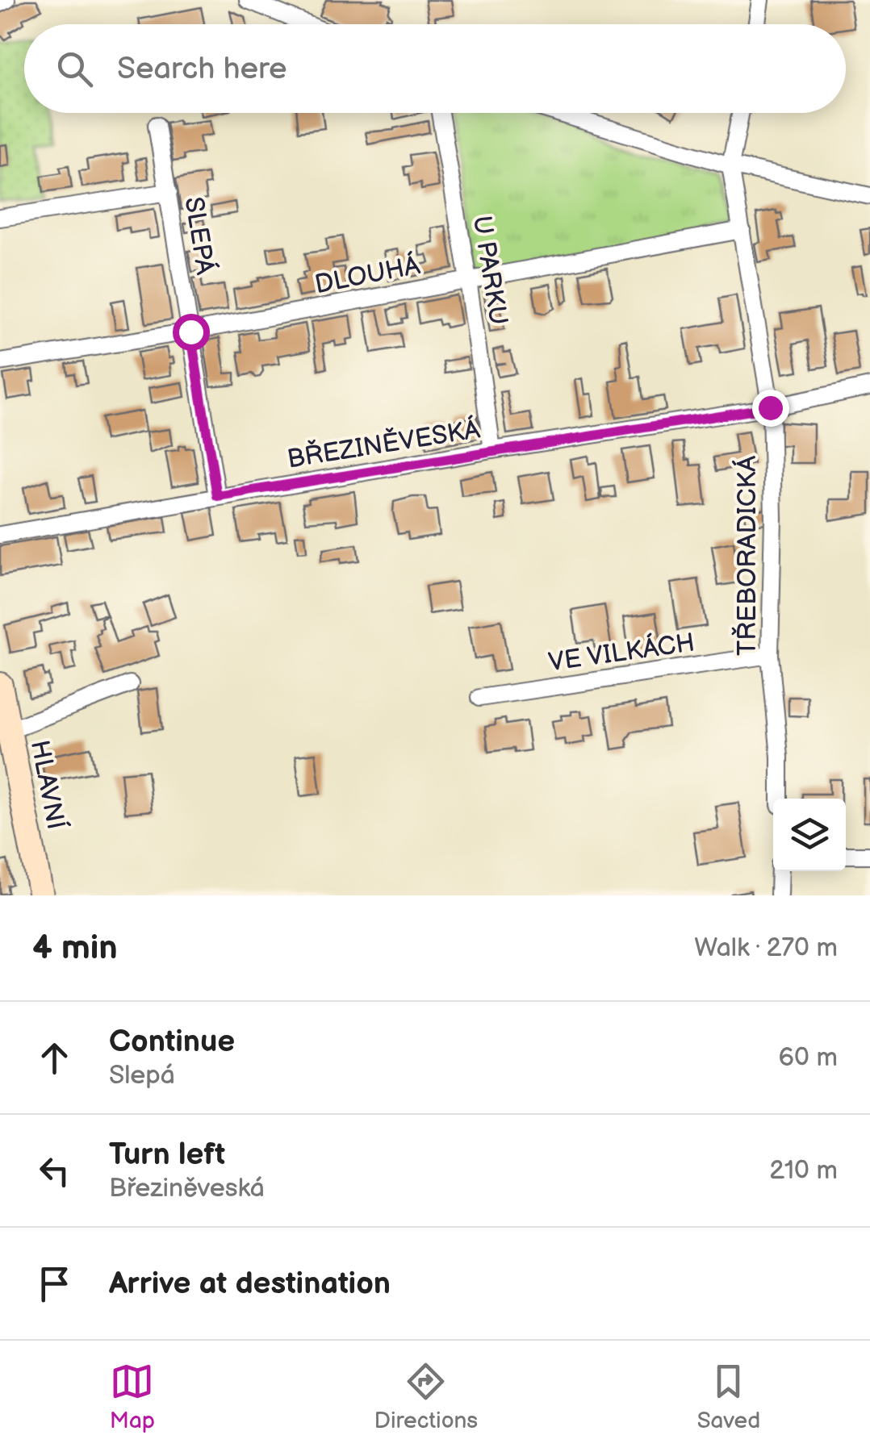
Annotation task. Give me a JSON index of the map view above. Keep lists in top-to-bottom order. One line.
{"streets":{"street":["SLEPÁ","U PARKU","DLOUHÁ","BŘEZINĚVESKÁ","TŘEBORADICKÁ","VE VILKÁCH","HLAVNÍ"]},"crossings":[["SLEPÁ","DLOUHÁ"],["SLEPÁ","BŘEZINĚVESKÁ"],["U PARKU","DLOUHÁ"],["U PARKU","BŘEZINĚVESKÁ"],["DLOUHÁ","TŘEBORADICKÁ"],["BŘEZINĚVESKÁ","TŘEBORADICKÁ"],["TŘEBORADICKÁ","VE VILKÁCH"]],"page":{"search":"Search here","heading":["4 min","Walk · 270 m"],"list":[["Continue","Slepá","60 m"],["Turn left","Březiněveská","210 m"],"Arrive at destination"],"nav":["Map","Directions","Saved"]}}
